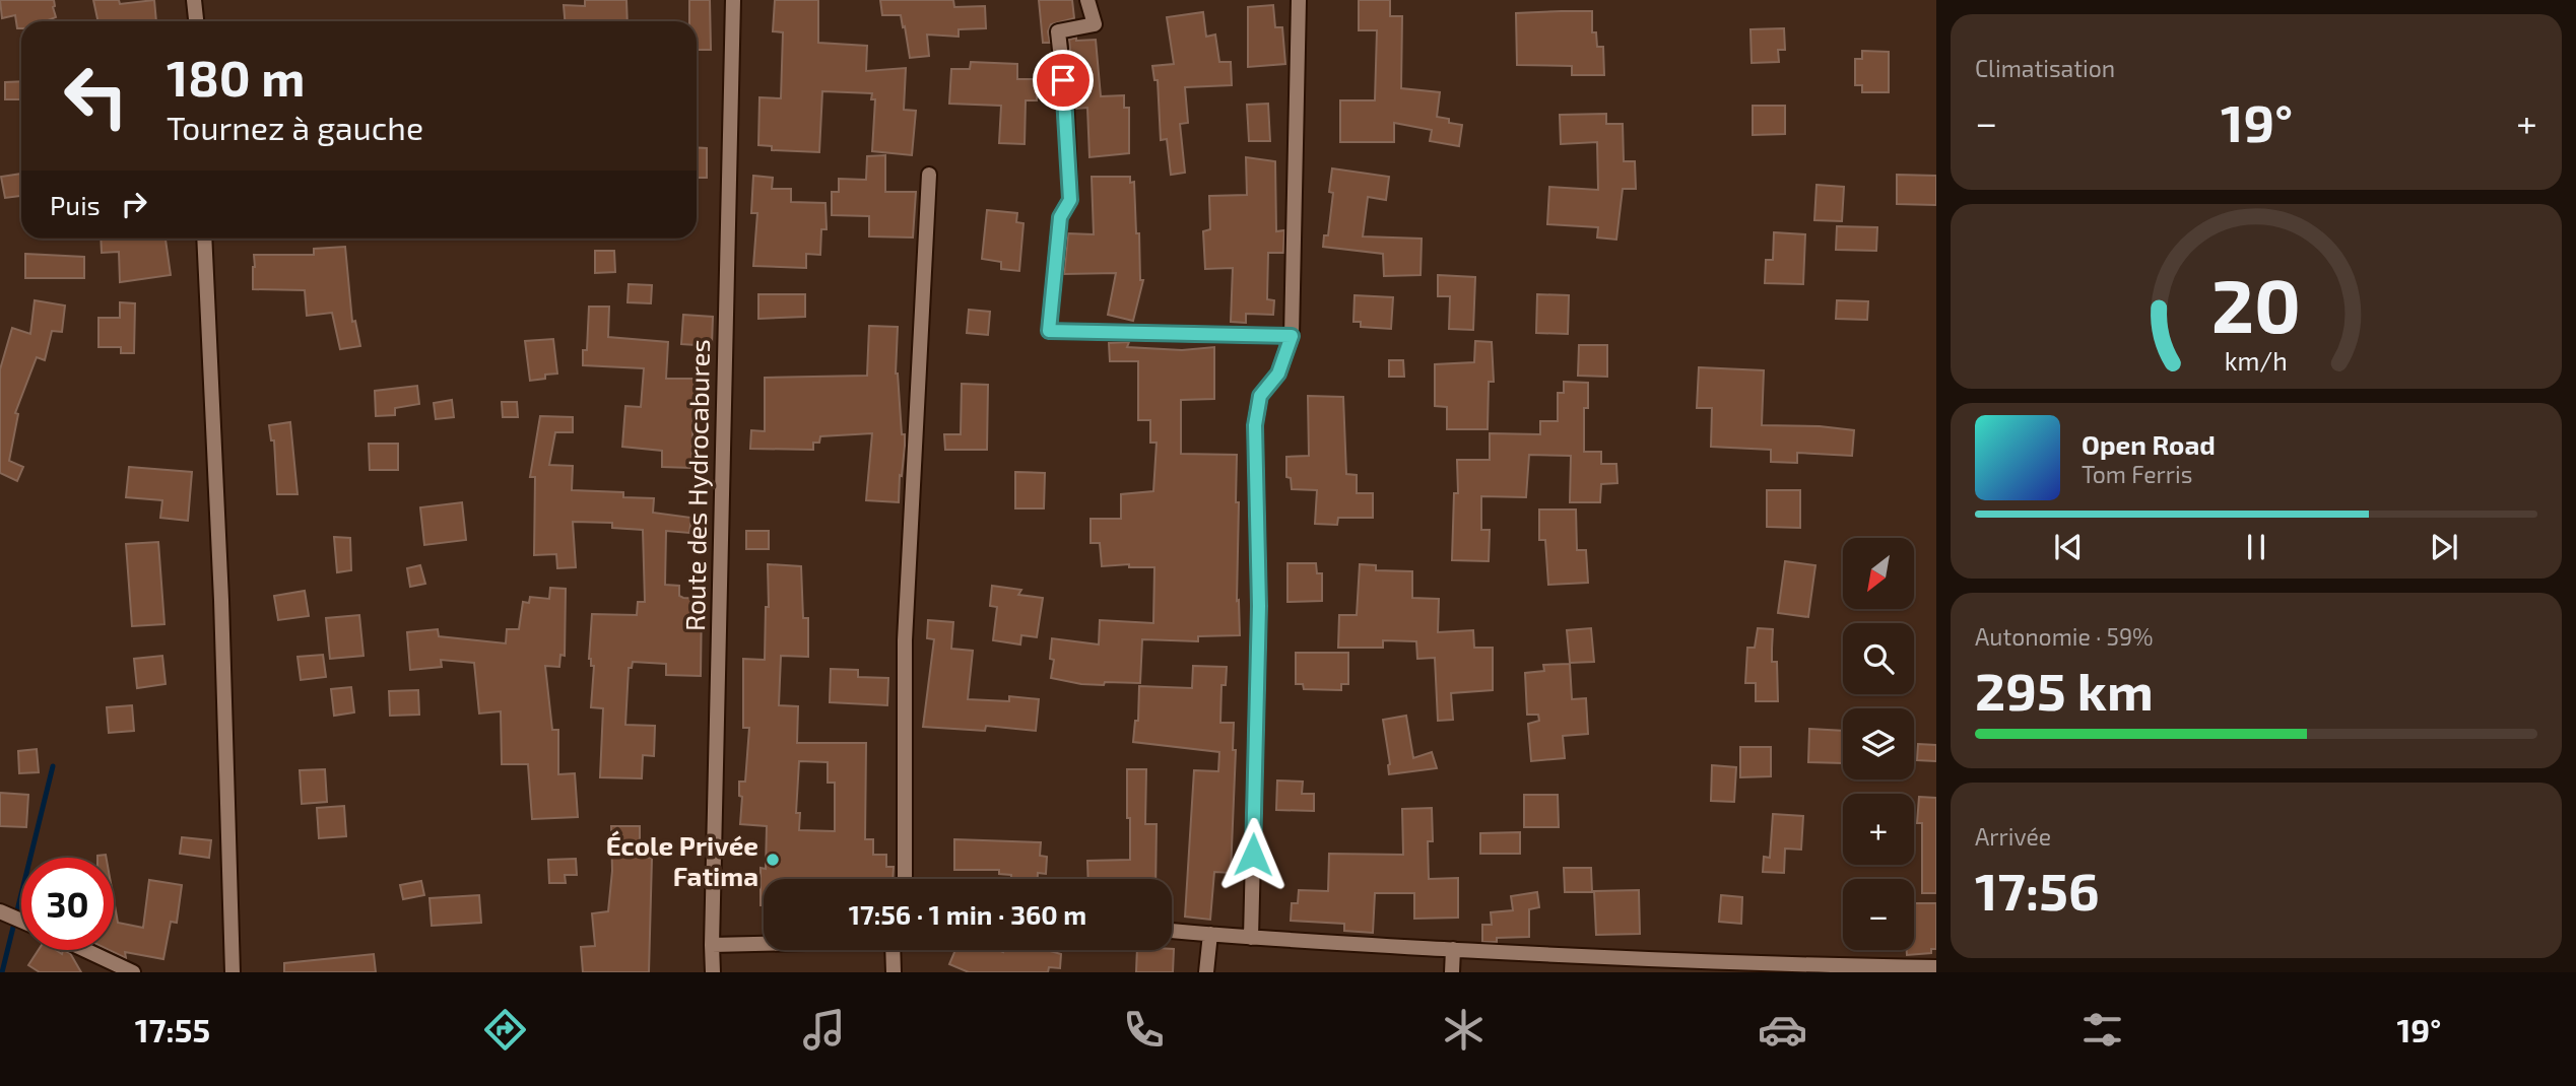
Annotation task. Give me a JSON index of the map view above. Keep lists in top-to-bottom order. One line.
{"streets":{"street":["Route des Hydrocabures"]},"places":["École Privée Fatima"],"north":"bottom left","page":{"tile":["Climatisation",["Autonomie · 59%","295 km"],["Arrivée","17:56"]],"turn":["180 m","Tournez à gauche"],"heat":["−","19°","+"],"then":"Puis","song":["Open Road","Tom Ferris"],"map_buttons":["+","−"],"limit":"30","trip":"17:56 · 1 min · 360 m","tabs":["17:55","19°"],"gauge":["20","km/h"]}}
